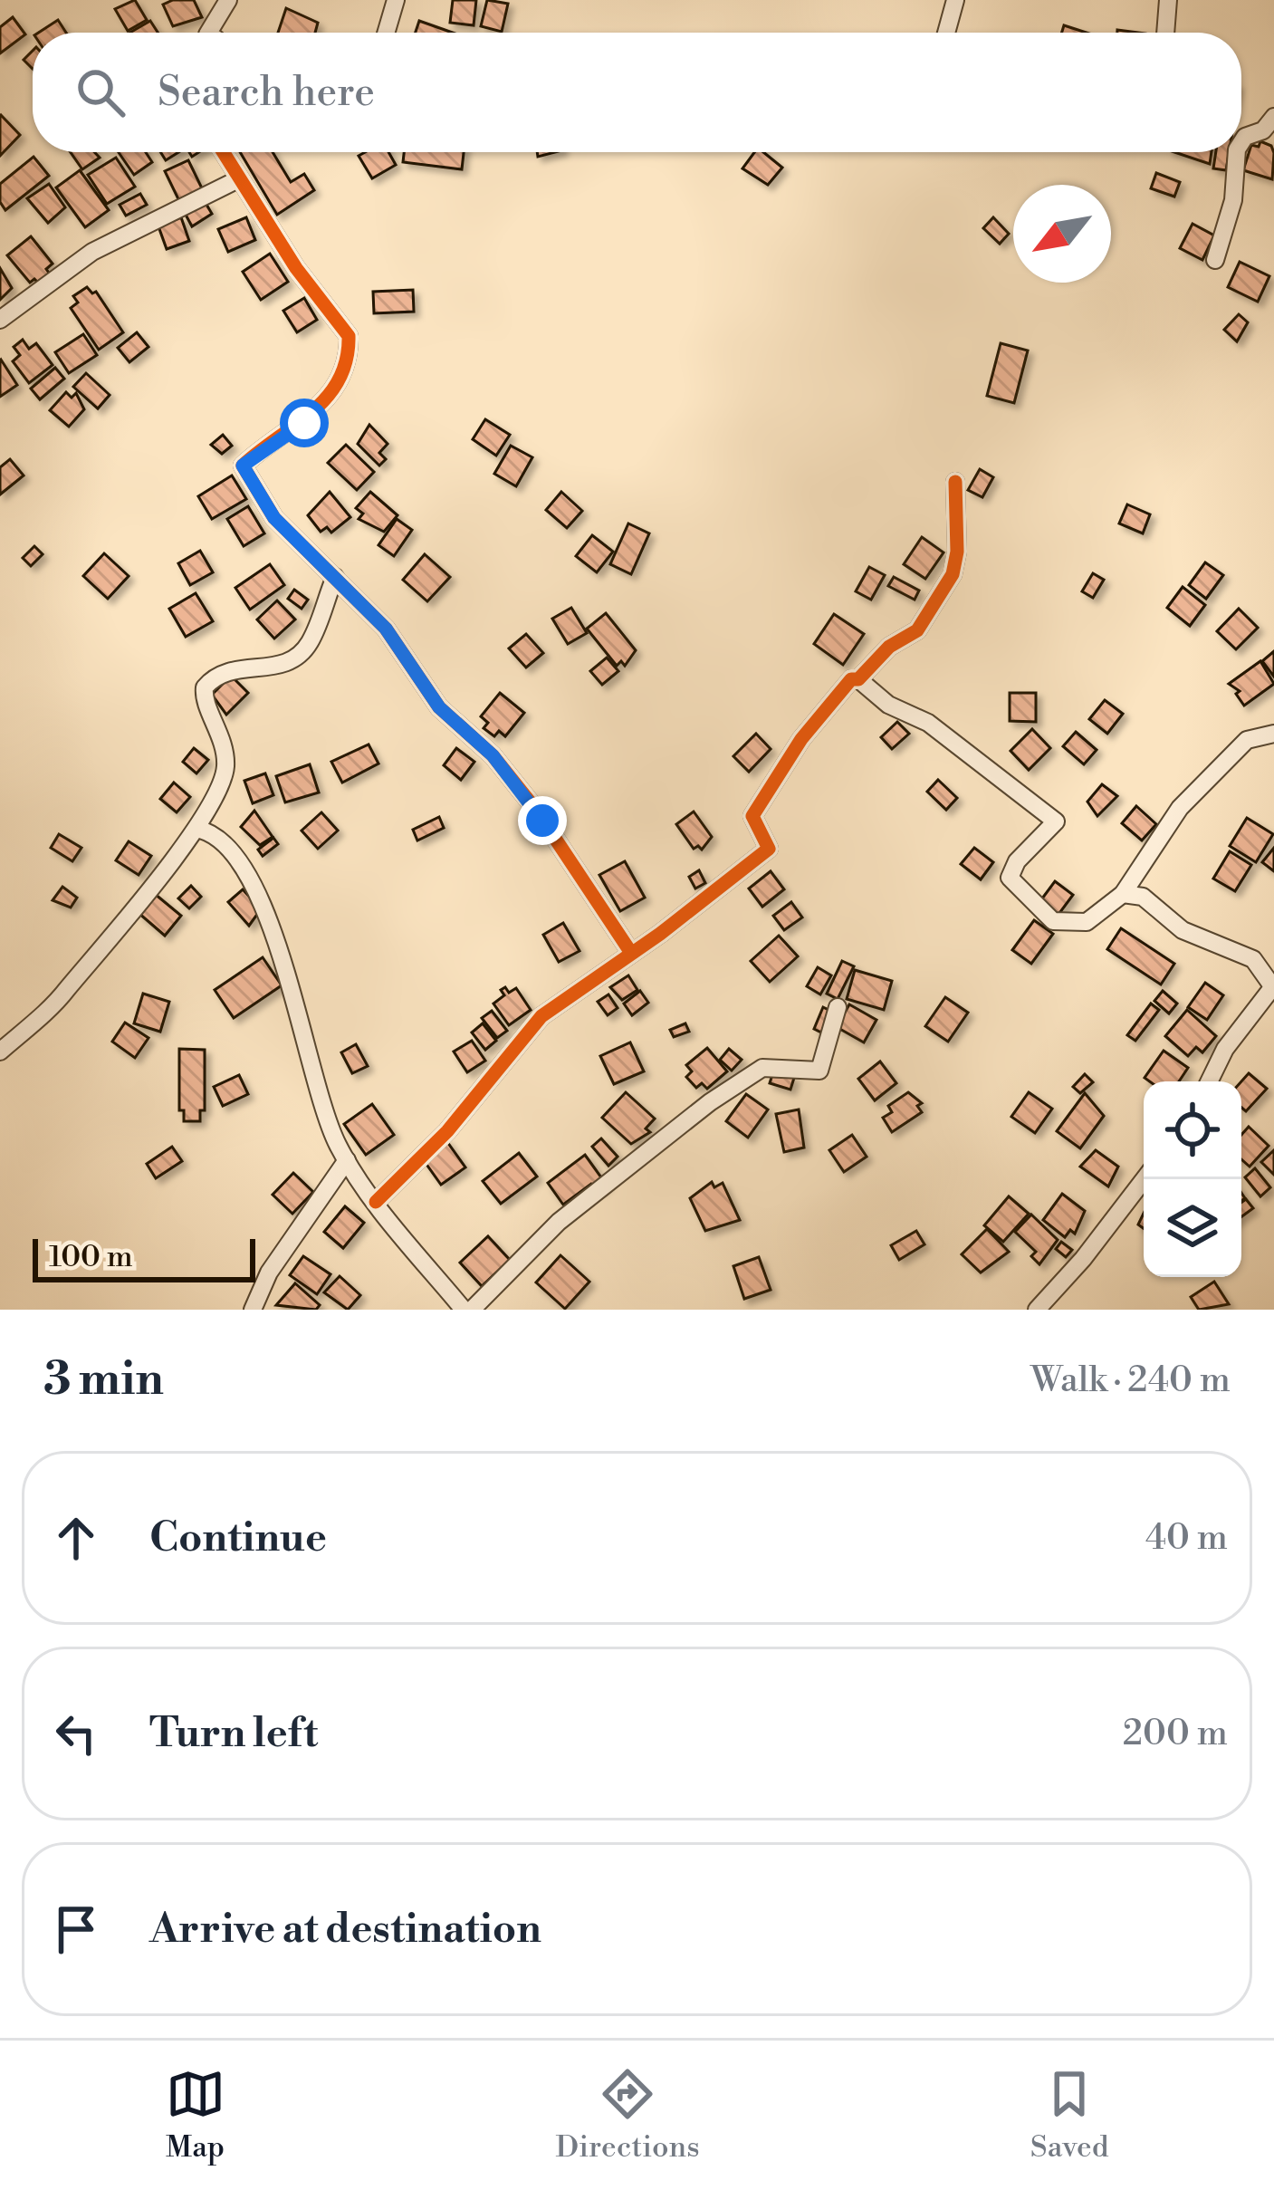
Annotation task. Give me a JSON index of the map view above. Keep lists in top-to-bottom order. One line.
{"scale_bar":"100 m","north":"bottom left","page":{"search":"Search here","scale":"100 m","heading":["3 min","Walk · 240 m"],"list":[["Continue","40 m"],["Turn left","200 m"],"Arrive at destination"],"nav":["Map","Directions","Saved"]}}
